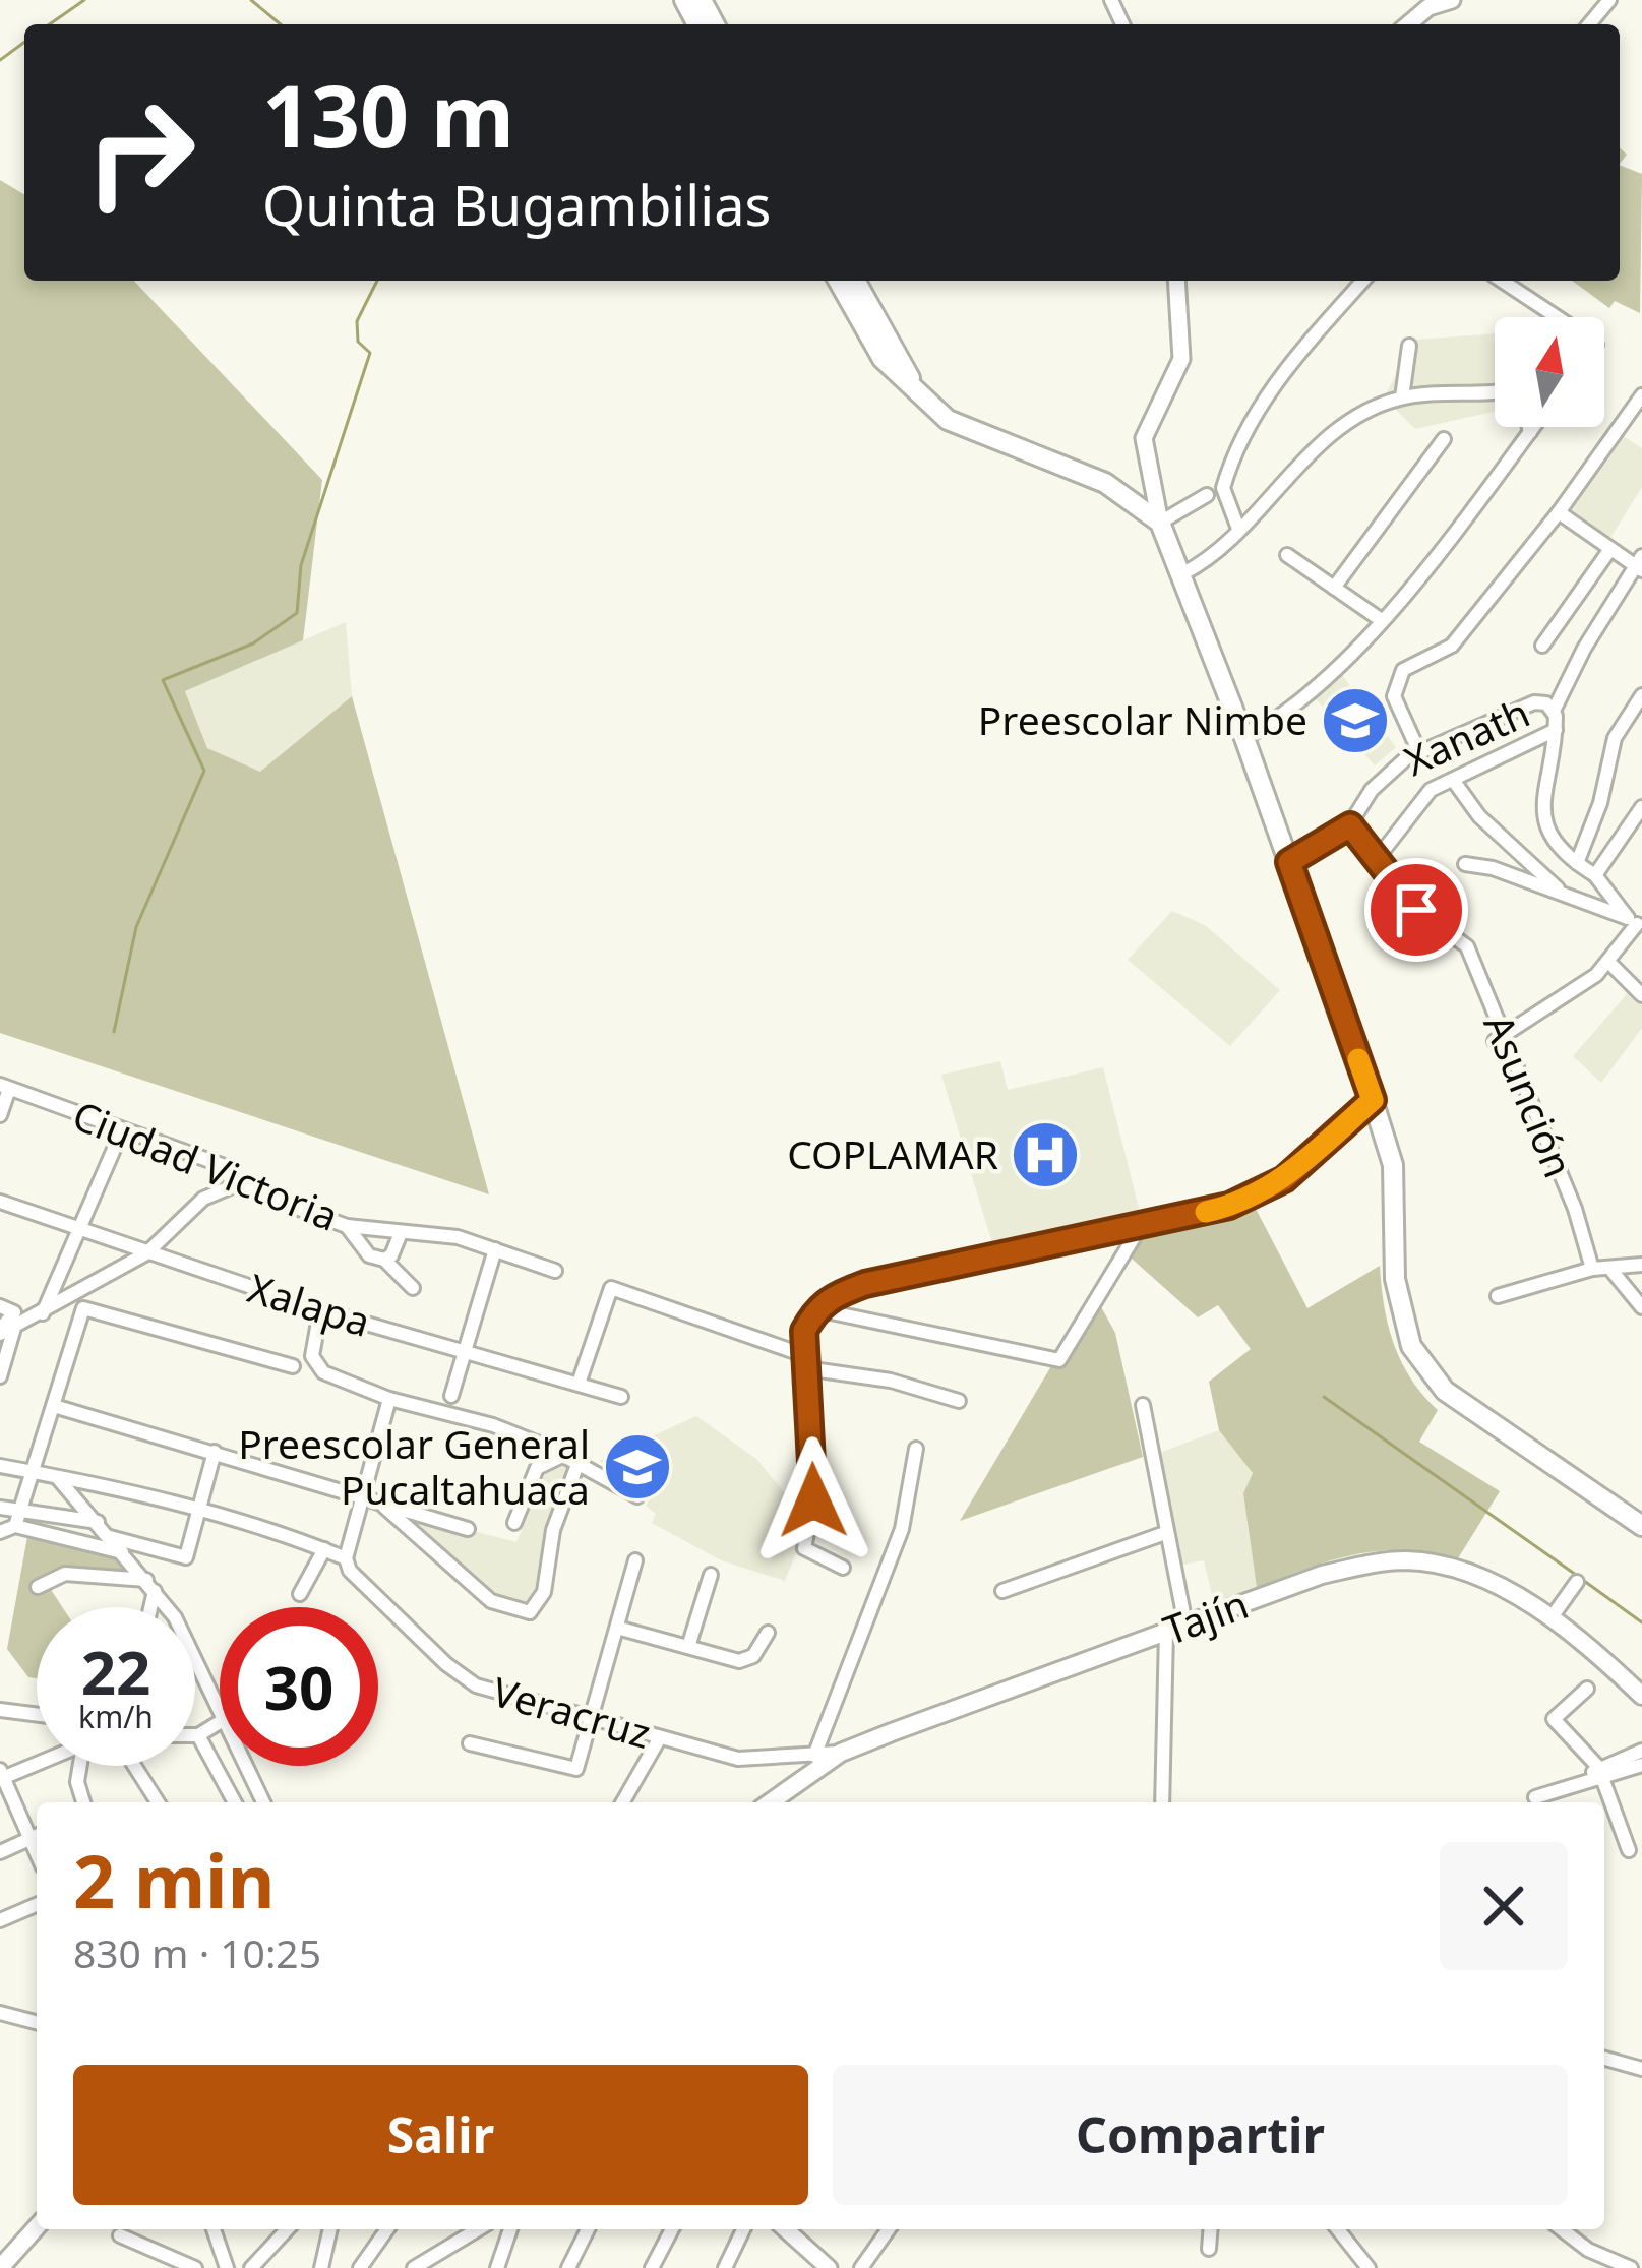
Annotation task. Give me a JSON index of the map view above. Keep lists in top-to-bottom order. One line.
{"streets":{"main road":["Tajín"],"street":["Xanath","Asunción","Ciudad Victoria","Xalapa","Veracruz"]},"crossings":[["Xanath","Asunción"],["Tajín","Veracruz"]],"places":{"school or university":["Preescolar Nimbe","Preescolar General Pucaltahuaca"],"hospital":["COPLAMAR"]},"north":"top","page":{"turn":["130 m","Quinta Bugambilias"],"speed":"22 km/h","limit":"30","heading":["2 min","830 m · 10:25"],"buttons":["Salir","Compartir"]}}
